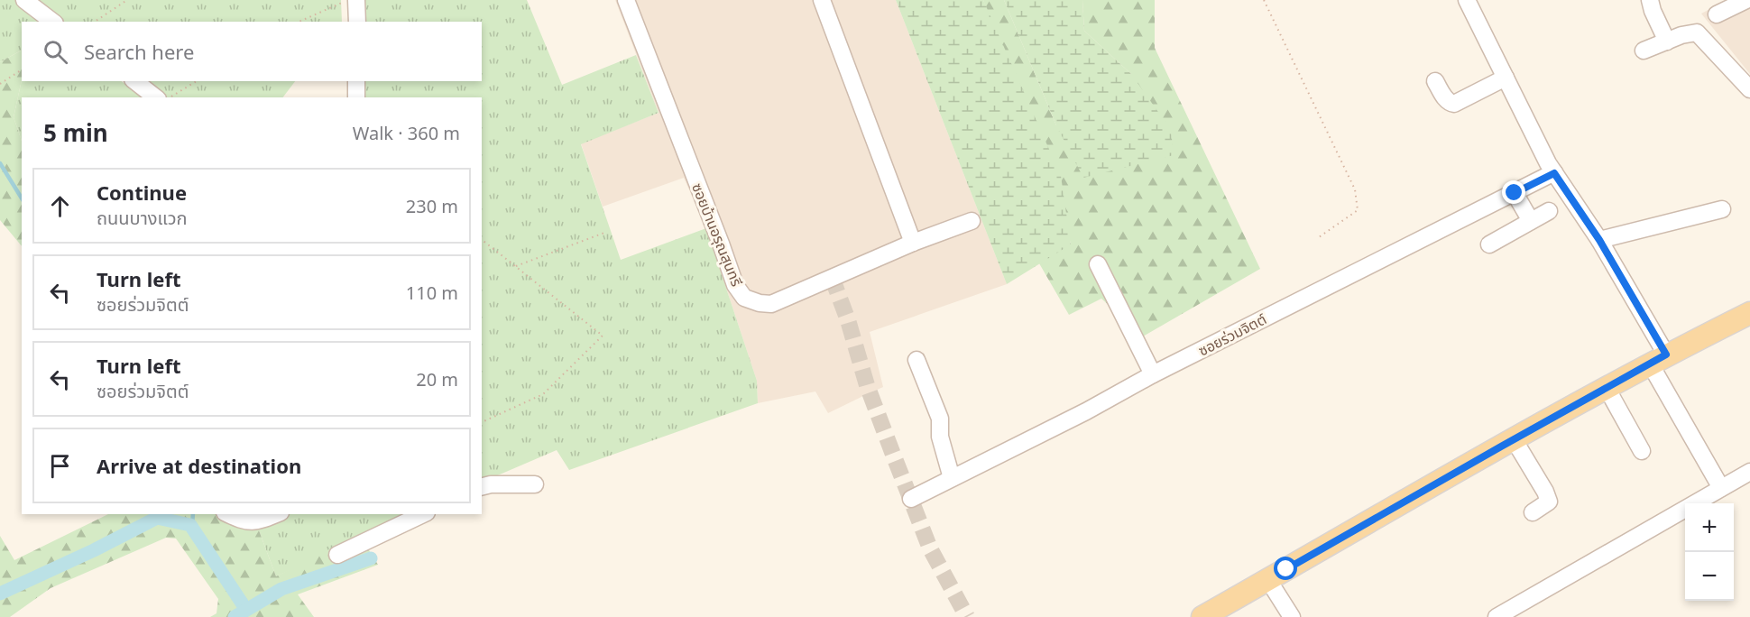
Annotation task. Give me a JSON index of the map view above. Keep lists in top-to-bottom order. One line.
{"streets":{"street":["ซอยบ้านอรุณสุนทรี","ซอยร่วมจิตต์"]},"page":{"search":"Search here","heading":["5 min","Walk · 360 m"],"list":[["Continue","ถนนบางแวก","230 m"],["Turn left","ซอยร่วมจิตต์","110 m"],["Turn left","ซอยร่วมจิตต์","20 m"],"Arrive at destination"],"map_buttons":["+","−"]}}
